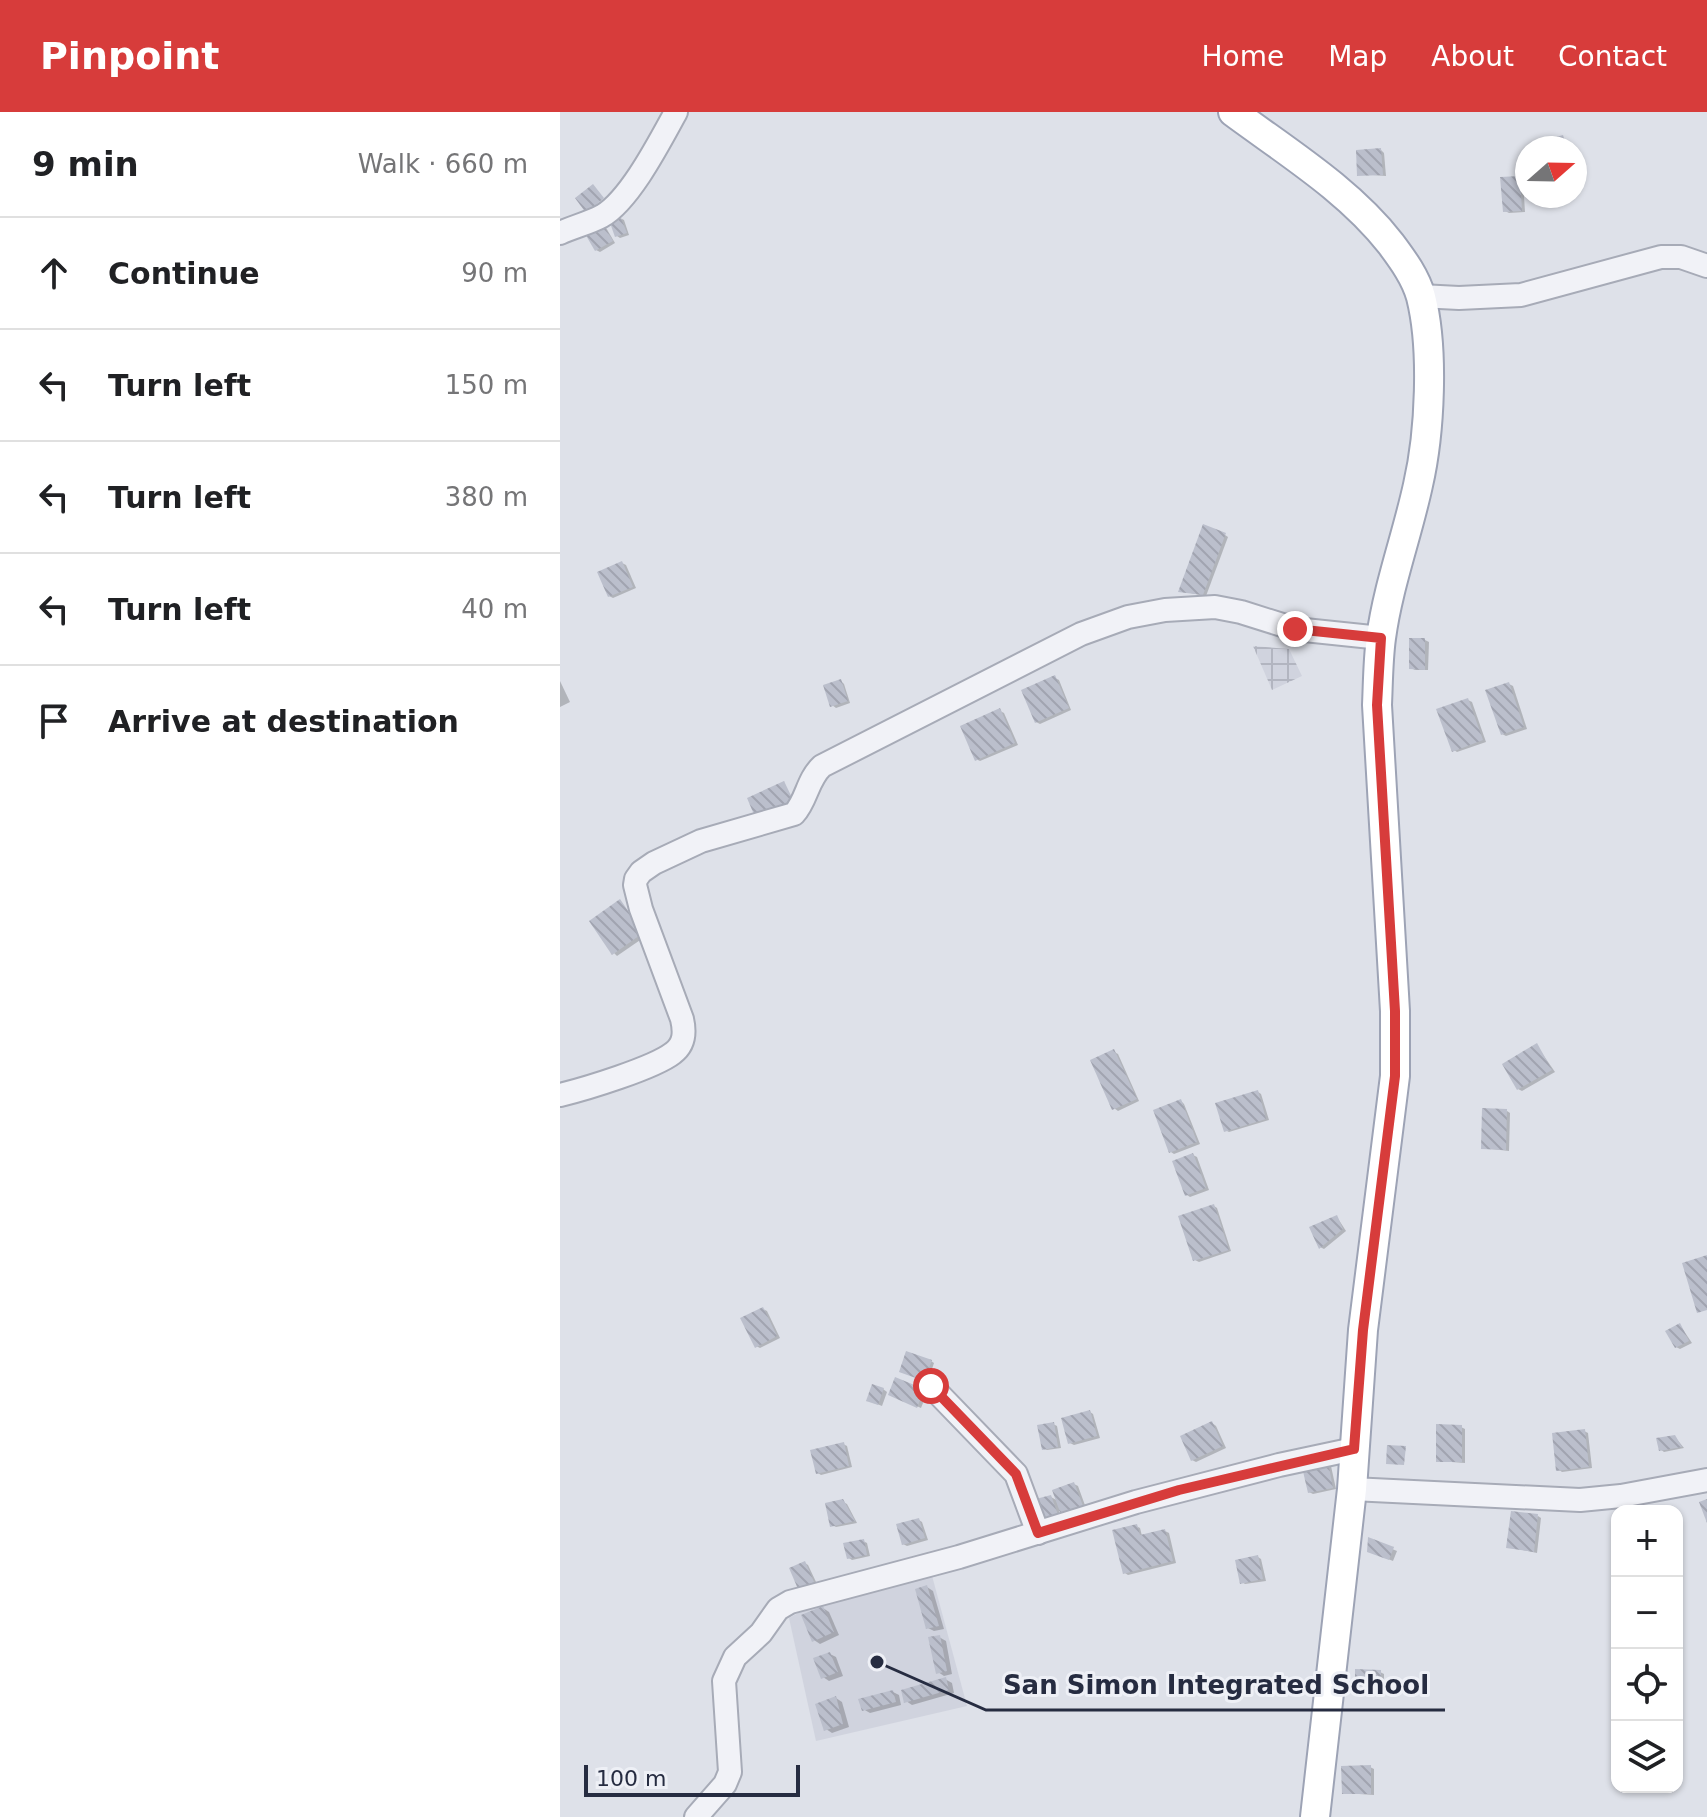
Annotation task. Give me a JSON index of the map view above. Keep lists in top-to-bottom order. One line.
{"places":["San Simon Integrated School"],"scale_bar":"100 m","north":"right","page":{"header":"Pinpoint","nav":["Home","Map","About","Contact"],"heading":["9 min","Walk · 660 m"],"list":[["Continue","90 m"],["Turn left","150 m"],["Turn left","380 m"],["Turn left","40 m"],"Arrive at destination"],"map_buttons":["+","−"],"scale":"100 m"}}
